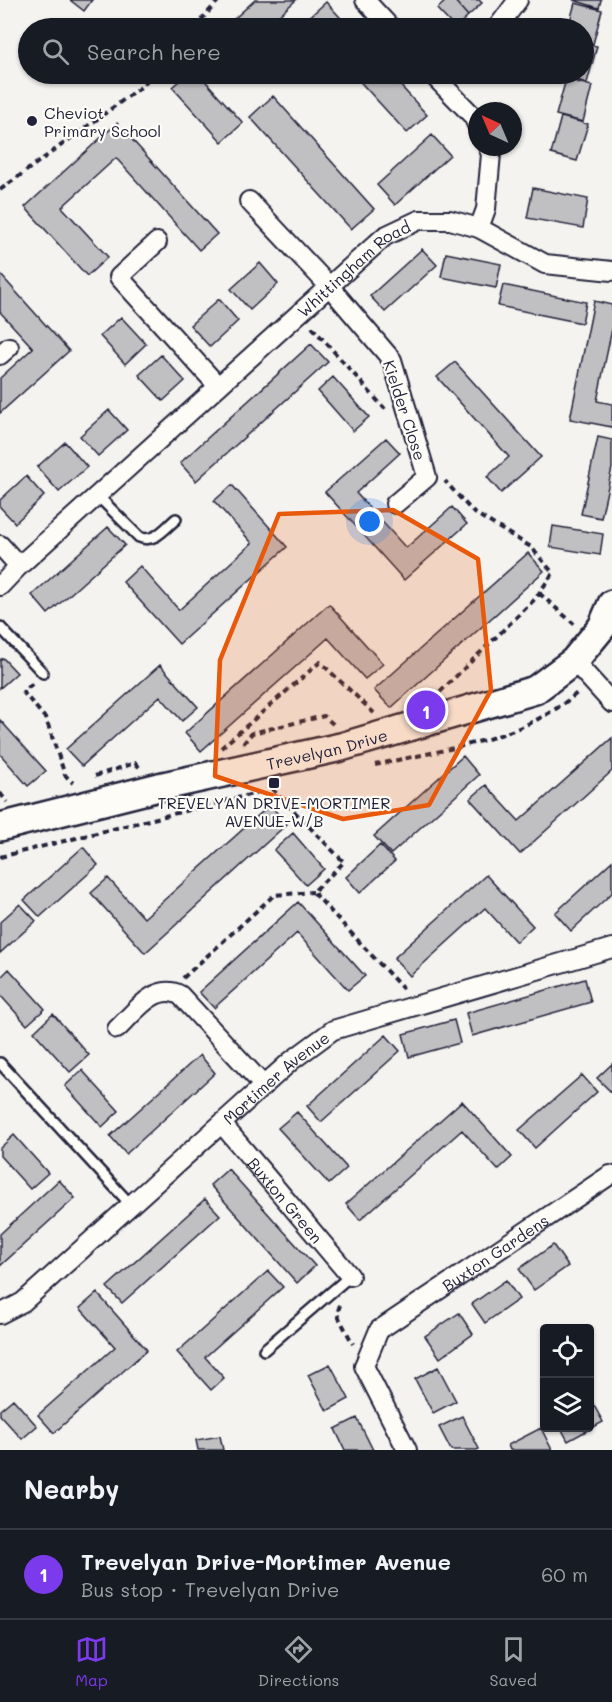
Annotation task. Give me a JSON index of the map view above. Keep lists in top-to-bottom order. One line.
{"streets":{"street":["Whittingham Road","Kielder Close","Trevelyan Drive","Mortimer Avenue","Buxton Green","Buxton Gardens"]},"crossings":[["Whittingham Road","Kielder Close"],["Mortimer Avenue","Buxton Green"]],"places":{"other":["Cheviot Primary School"],"transit":["TREVELYAN DRIVE-MORTIMER AVENUE-W/B"]},"north":"top left","page":{"search":"Search here","pins":"1","heading":"Nearby","list":[{"mark":"1","name":"Trevelyan Drive-Mortimer Avenue","note":"Bus stop · Trevelyan Drive","value":"60 m"}],"nav":["Map","Directions","Saved"]}}
